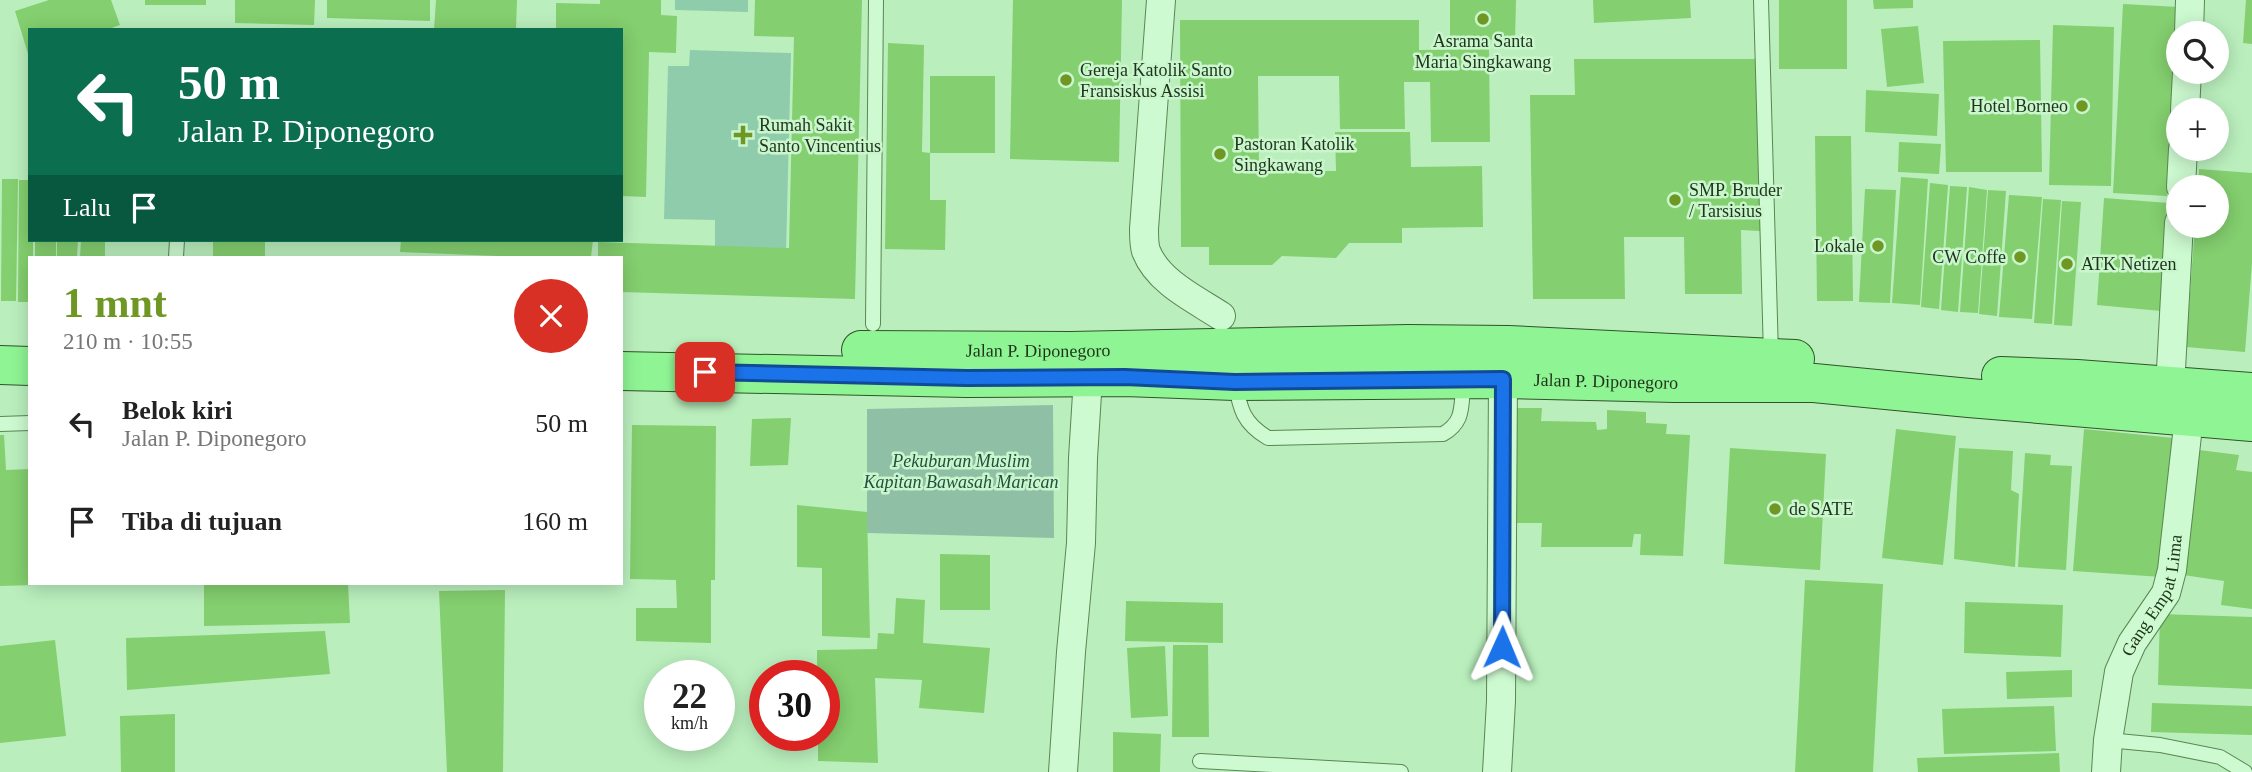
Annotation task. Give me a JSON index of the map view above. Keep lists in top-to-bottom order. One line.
{"streets":{"main road":["Jalan P. Diponegoro"],"street":["Gang Empat Lima"]},"crossings":[["Jalan P. Diponegoro","Gang Empat Lima"]],"parks":["Pekuburan Muslim Kapitan Bawasah Marican"],"places":{"other":["Asrama Santa Maria Singkawang","Gereja Katolik Santo Fransiskus Assisi","Hotel Borneo","Pastoran Katolik Singkawang","SMP. Bruder / Tarsisius","Lokale","CW Coffe","ATK Netizen","de SATE"],"health":["Rumah Sakit Santo Vincentius"]},"page":{"map_buttons":["+","−"],"turn":["50 m","Jalan P. Diponegoro"],"then":"Lalu","heading":["1 mnt","210 m · 10:55"],"list":[{"name":"Belok kiri","note":"Jalan P. Diponegoro","value":"50 m"},{"name":"Tiba di tujuan","value":"160 m"}],"speed":"22 km/h","limit":"30"}}
